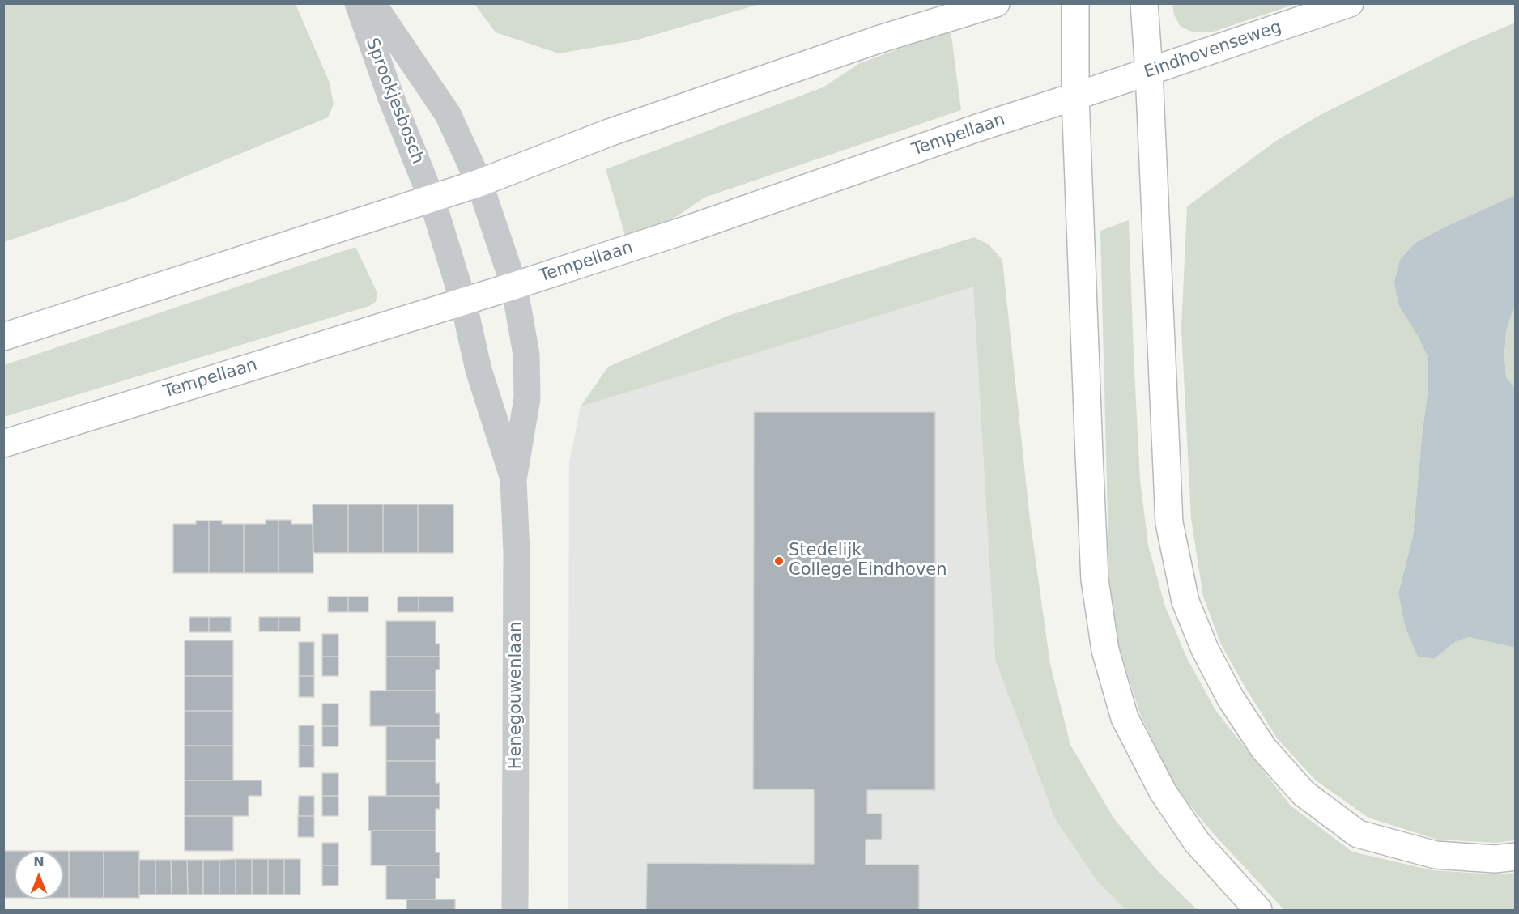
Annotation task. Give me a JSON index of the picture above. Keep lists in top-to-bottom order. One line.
{"streets":{"main road":["Eindhovenseweg","Tempellaan"],"street":["Sprookjesbosch","Henegouwenlaan"]},"crossings":[["Eindhovenseweg","Tempellaan"],["Sprookjesbosch","Tempellaan"],["Sprookjesbosch","Henegouwenlaan"],["Tempellaan","Henegouwenlaan"]],"places":["Stedelijk College Eindhoven"],"north":"top"}
